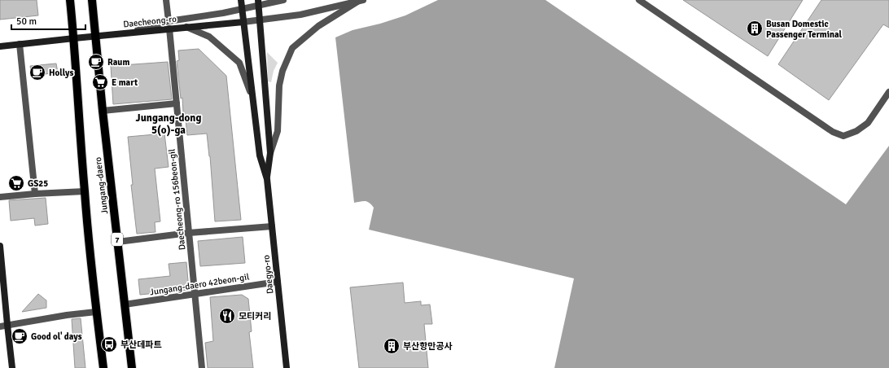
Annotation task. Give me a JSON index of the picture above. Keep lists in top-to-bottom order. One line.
{"streets":{"main road":["Daecheong-ro","Jungang-daero","7","Daegyo-ro"],"street":["Daecheong-ro 156beon-gil","Jungang-daero 42beon-gil"]},"crossings":[["Daecheong-ro","Jungang-daero"],["Daecheong-ro","Daecheong-ro 156beon-gil"],["Daecheong-ro","Daegyo-ro"],["Jungang-daero","Jungang-daero 42beon-gil"],["Daecheong-ro 156beon-gil","Jungang-daero 42beon-gil"],["Daegyo-ro","Jungang-daero 42beon-gil"]],"districts":["Jungang-dong 5(o)-ga"],"places":{"building":["Busan Domestic Passenger Terminal","부산항만공사"],"cafe":["Raum","Hollys","Good ol' days"],"supermarket":["E mart","GS25"],"restaurant":["모티커리"],"bus stop":["부산데파트"]},"scale_bar":"50 m"}
